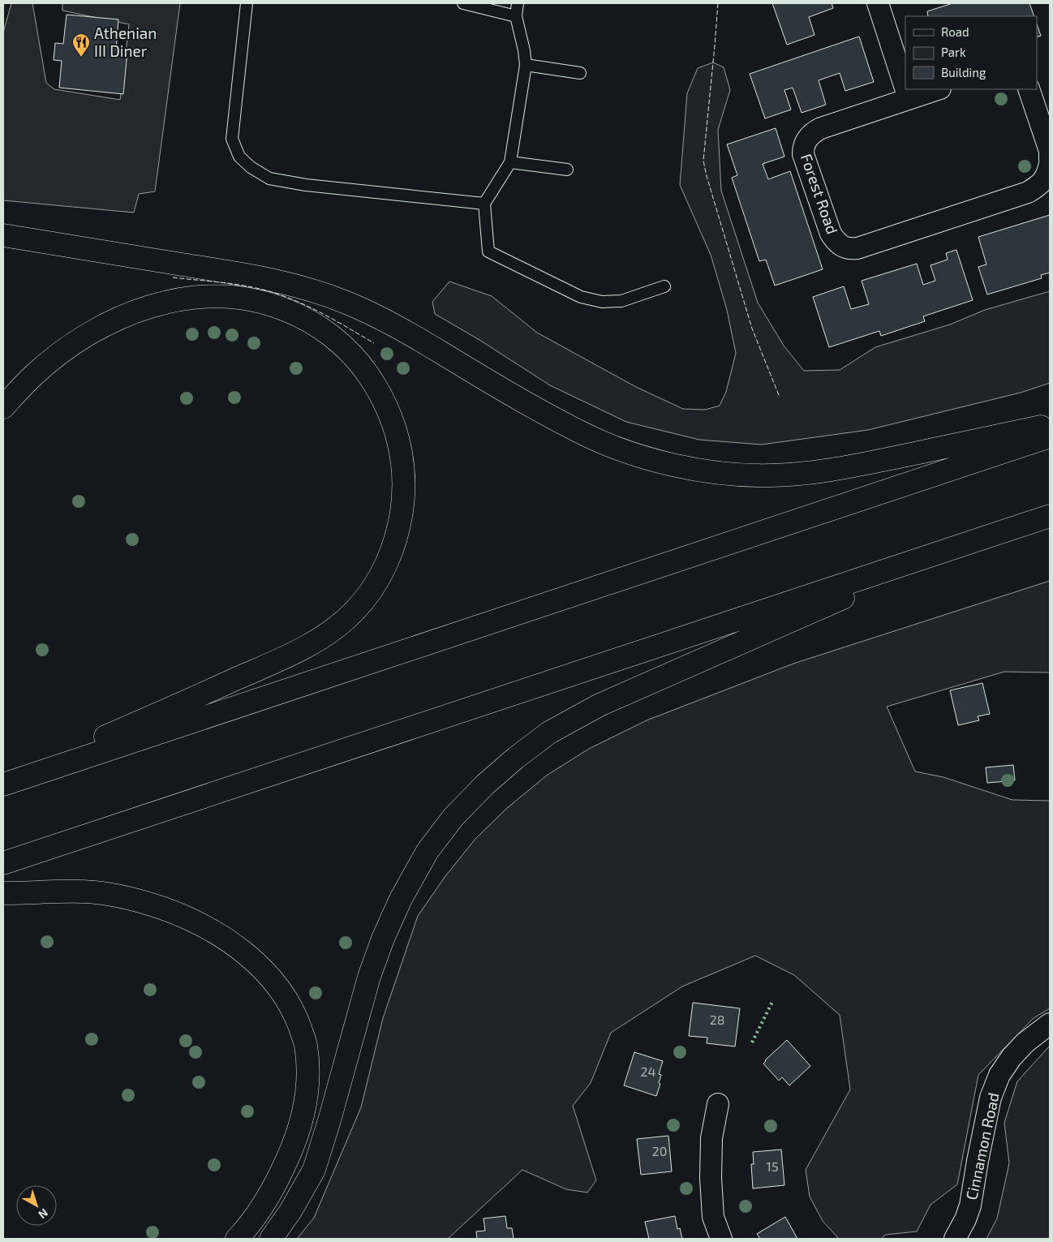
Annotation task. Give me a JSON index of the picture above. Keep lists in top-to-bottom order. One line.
{"streets":{"street":["Forest Road","Cinnamon Road"]},"places":{"restaurant":["Athenian III Diner"]},"house_numbers":["28","24","20","15"],"legend":["Road","Park","Building"],"north":"bottom right"}
